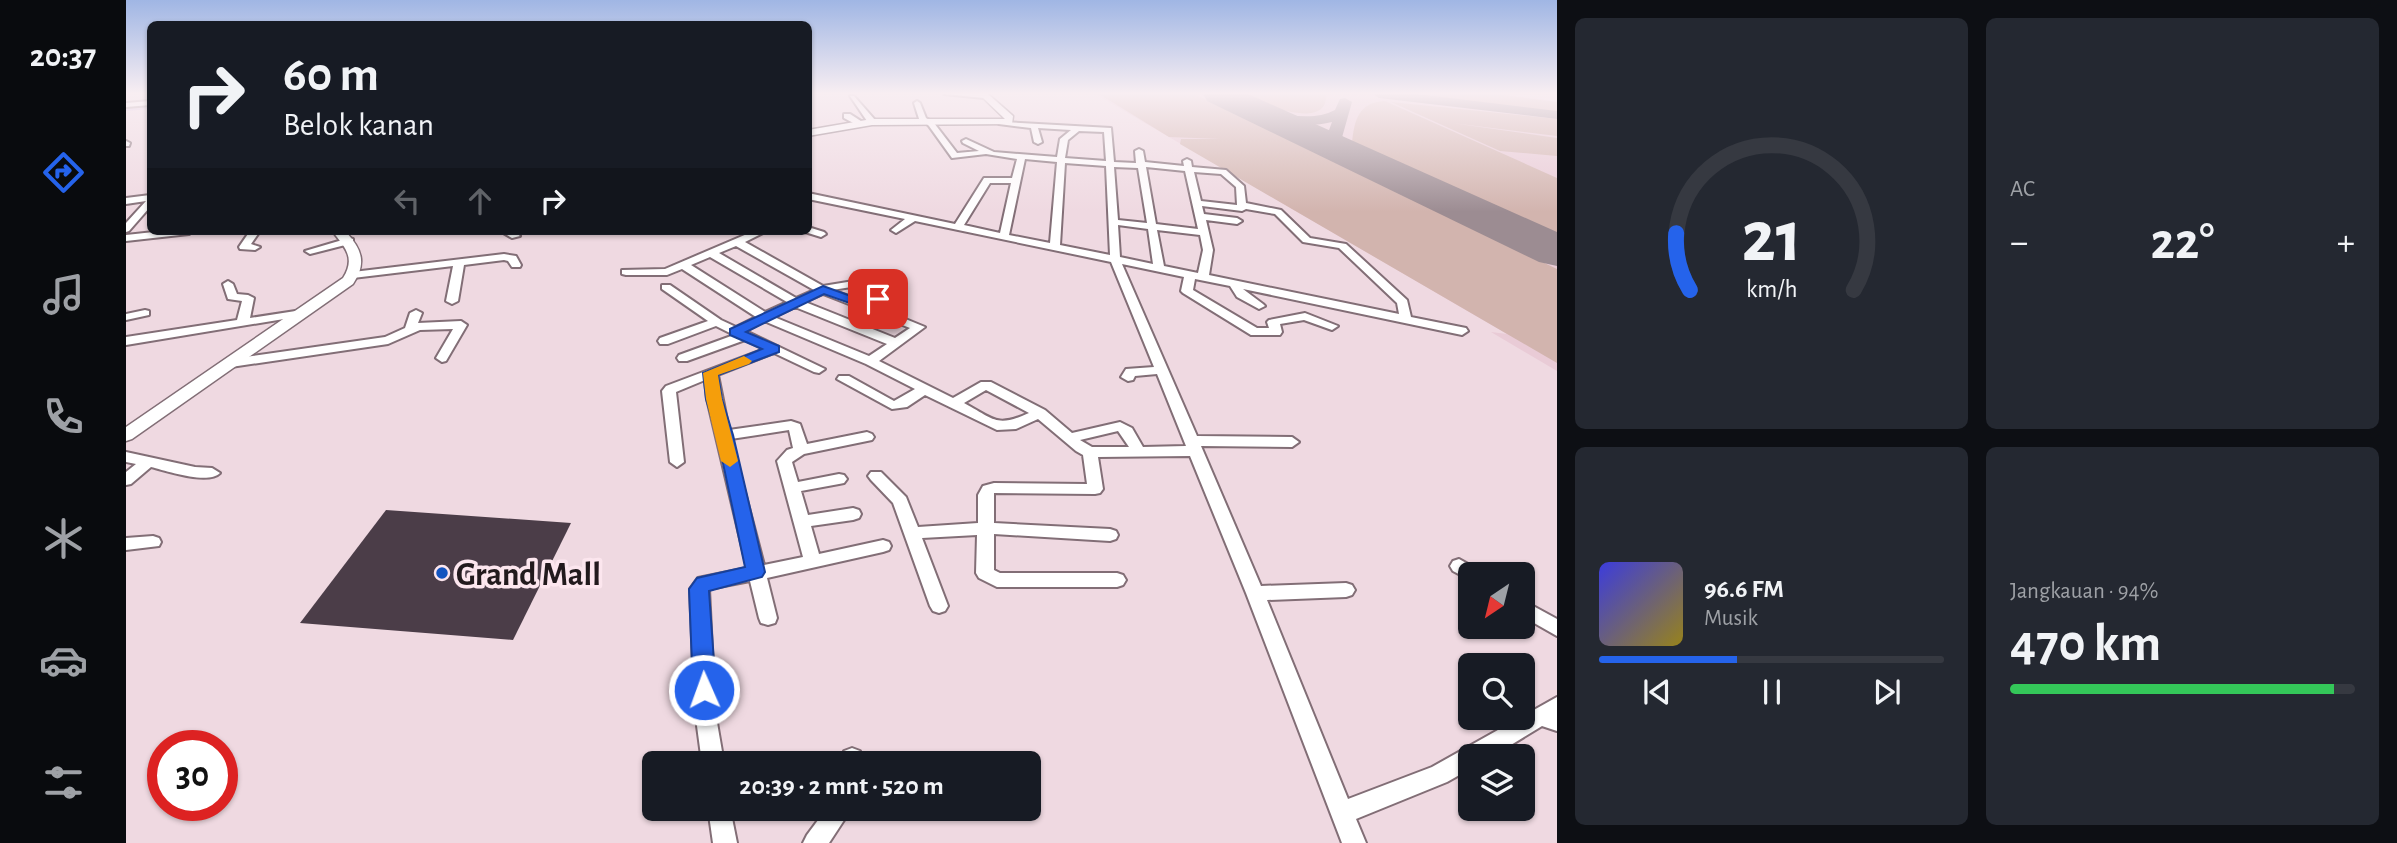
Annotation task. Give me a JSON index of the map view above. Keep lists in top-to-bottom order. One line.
{"places":["Grand Mall"],"north":"bottom left","page":{"tabs":"20:37","tile":["AC",["Jangkauan · 94%","470 km"]],"turn":["60 m","Belok kanan"],"heat":["−","22°","+"],"song":["96.6 FM","Musik"],"limit":"30","trip":"20:39 · 2 mnt · 520 m","gauge":["21","km/h"]}}
